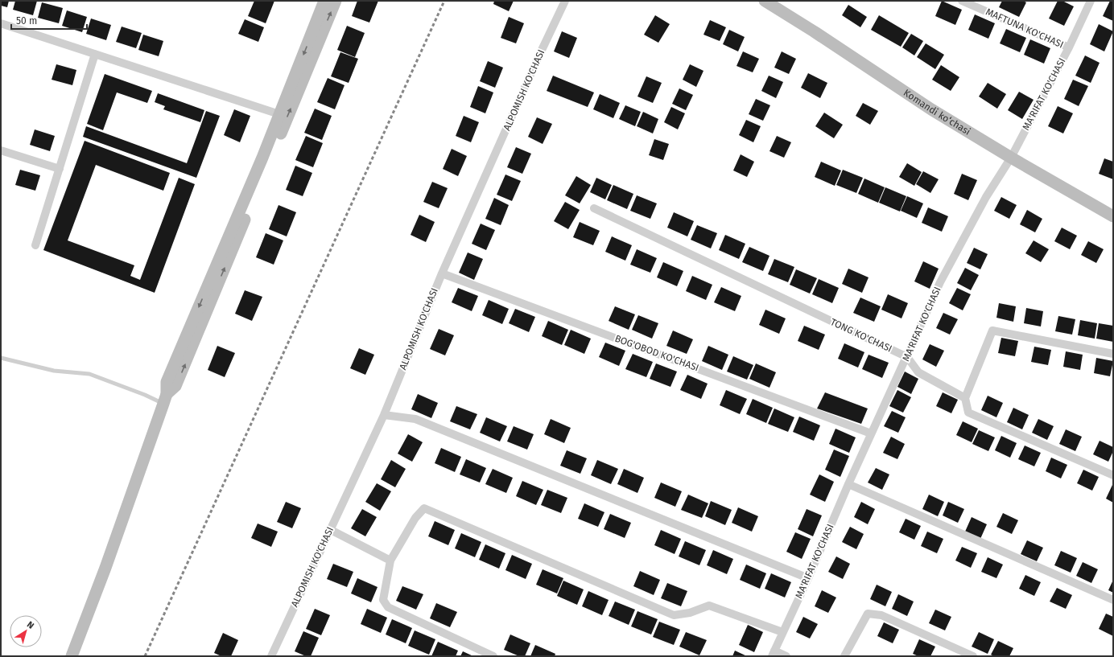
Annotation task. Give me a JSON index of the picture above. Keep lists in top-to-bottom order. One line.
{"streets":{"main road":["Komandi ko‘chasi"],"street":["MAFTUNA KO'CHASI","ALPOMISH KO'CHASI","MA'RIFAT KO'CHASI","TONG KO'CHASI","BOG'OBOD KO'CHASI"]},"crossings":[["MAFTUNA KO'CHASI","MA'RIFAT KO'CHASI"],["ALPOMISH KO'CHASI","BOG'OBOD KO'CHASI"],["MA'RIFAT KO'CHASI","Komandi ko‘chasi"],["MA'RIFAT KO'CHASI","TONG KO'CHASI"],["MA'RIFAT KO'CHASI","BOG'OBOD KO'CHASI"]],"scale_bar":"50 m","north":"top right"}
